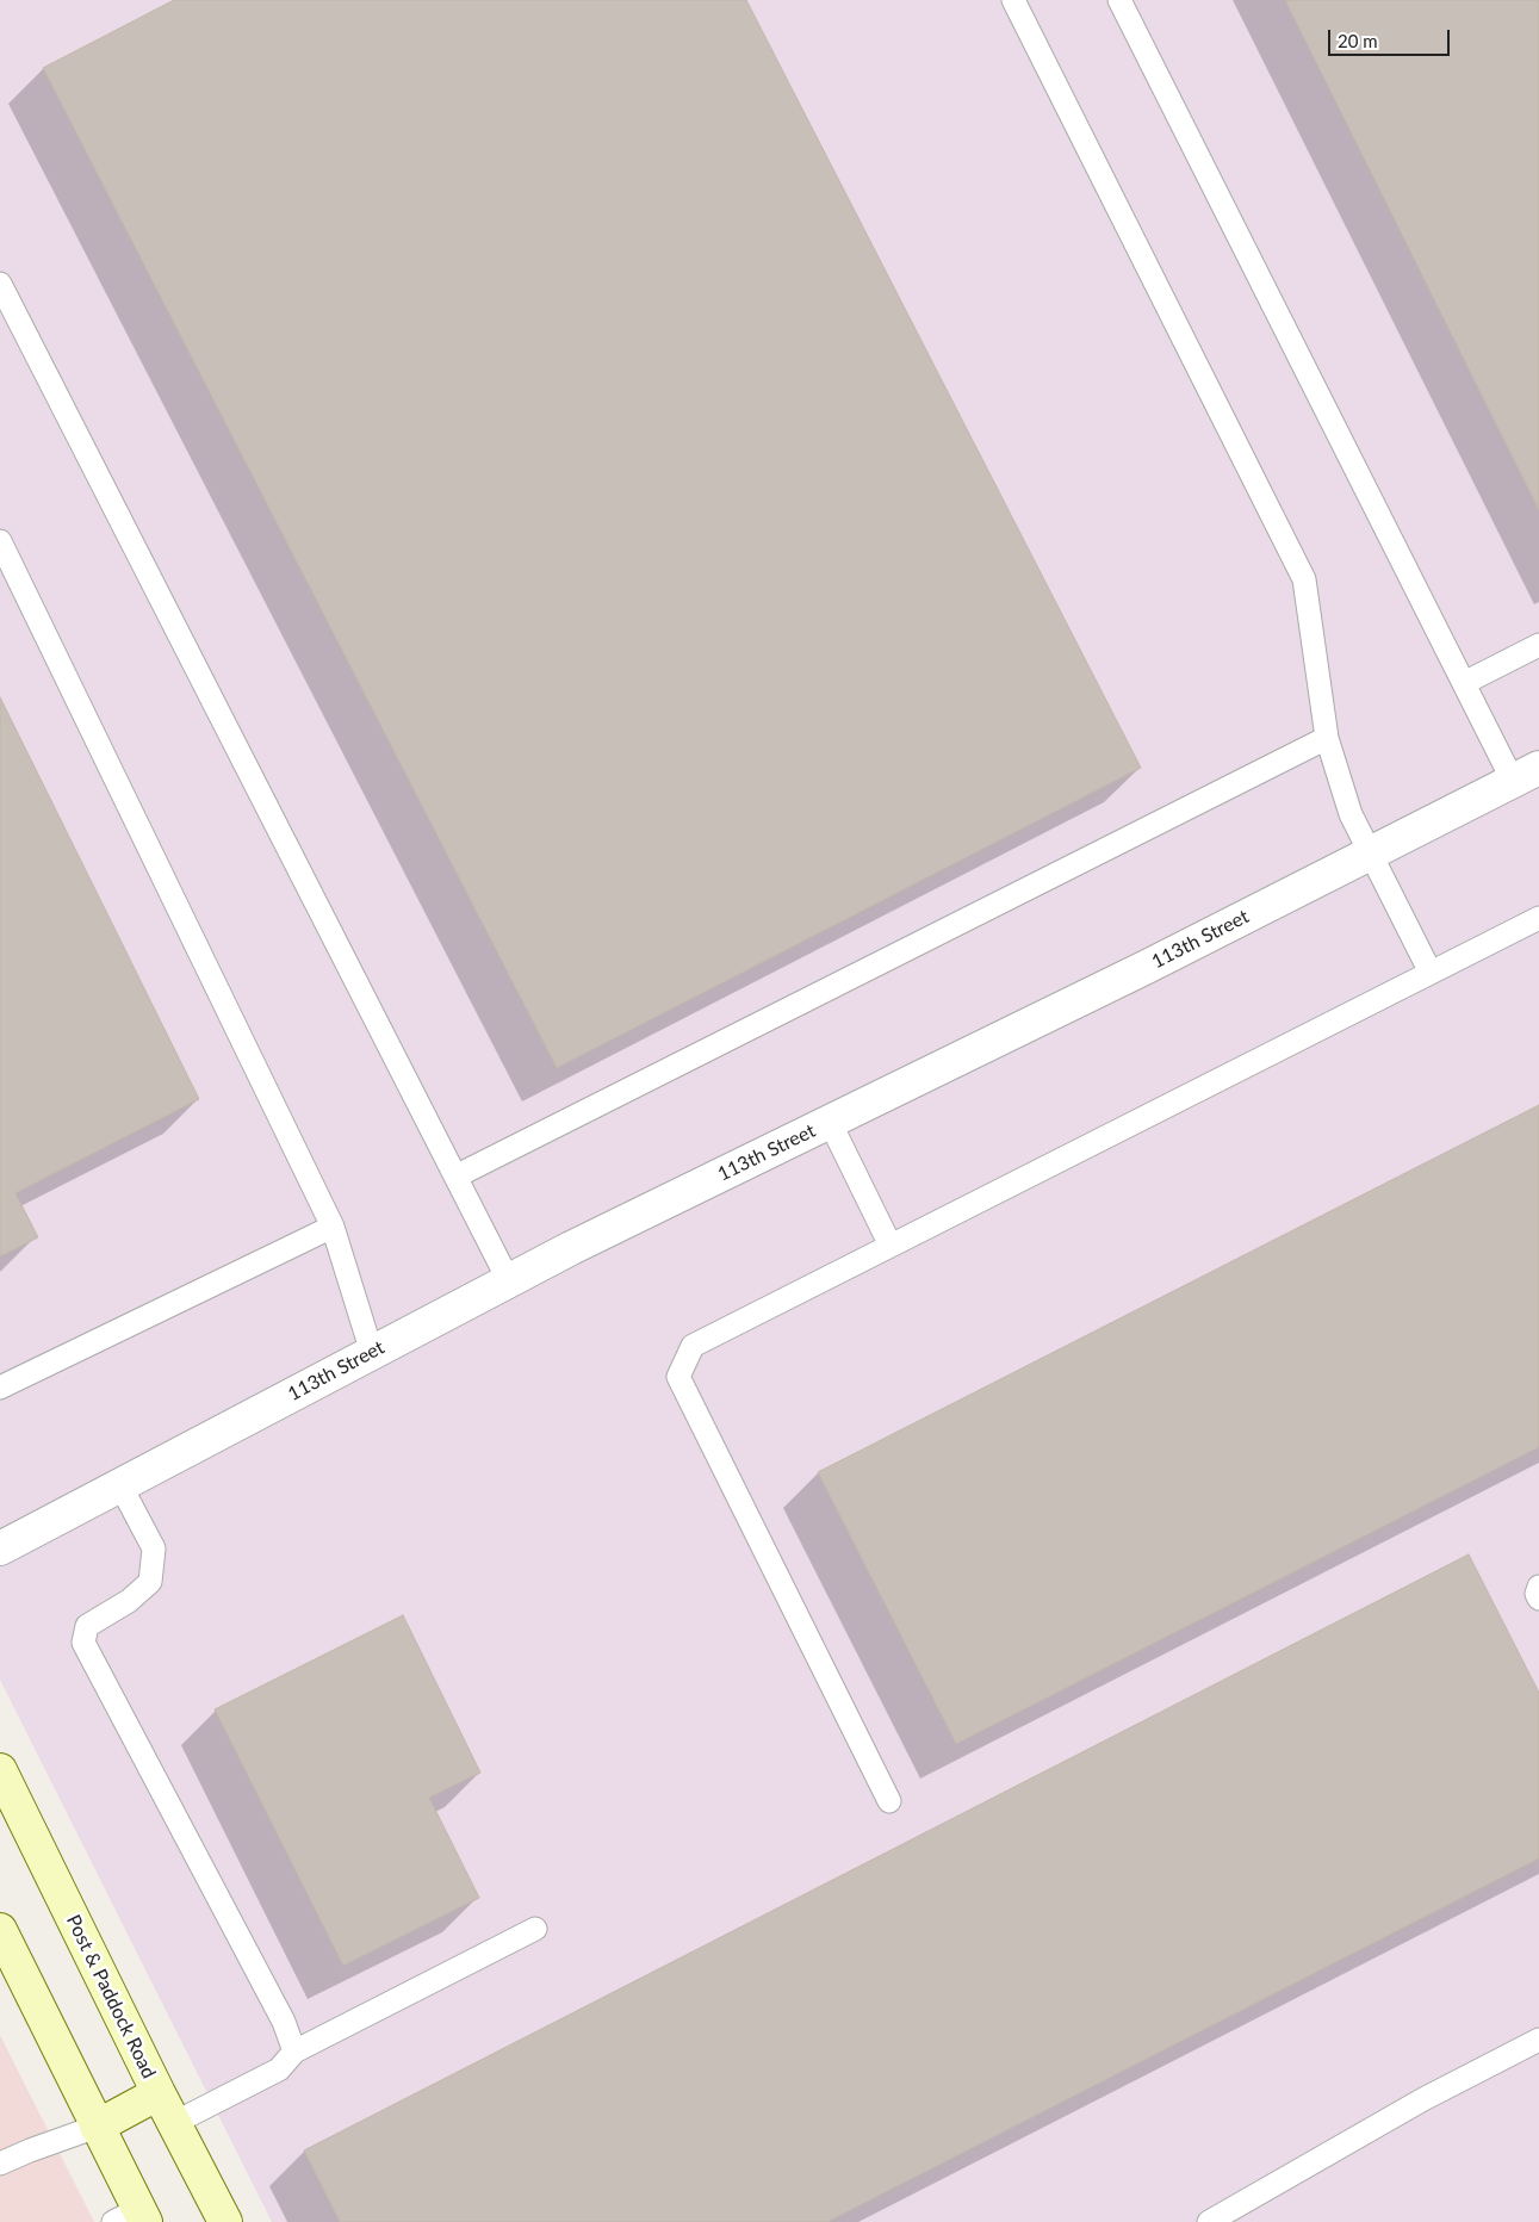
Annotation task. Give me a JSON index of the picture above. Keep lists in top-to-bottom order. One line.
{"streets":{"street":["113th Street","Post & Paddock Road"]},"scale_bar":"20 m"}
